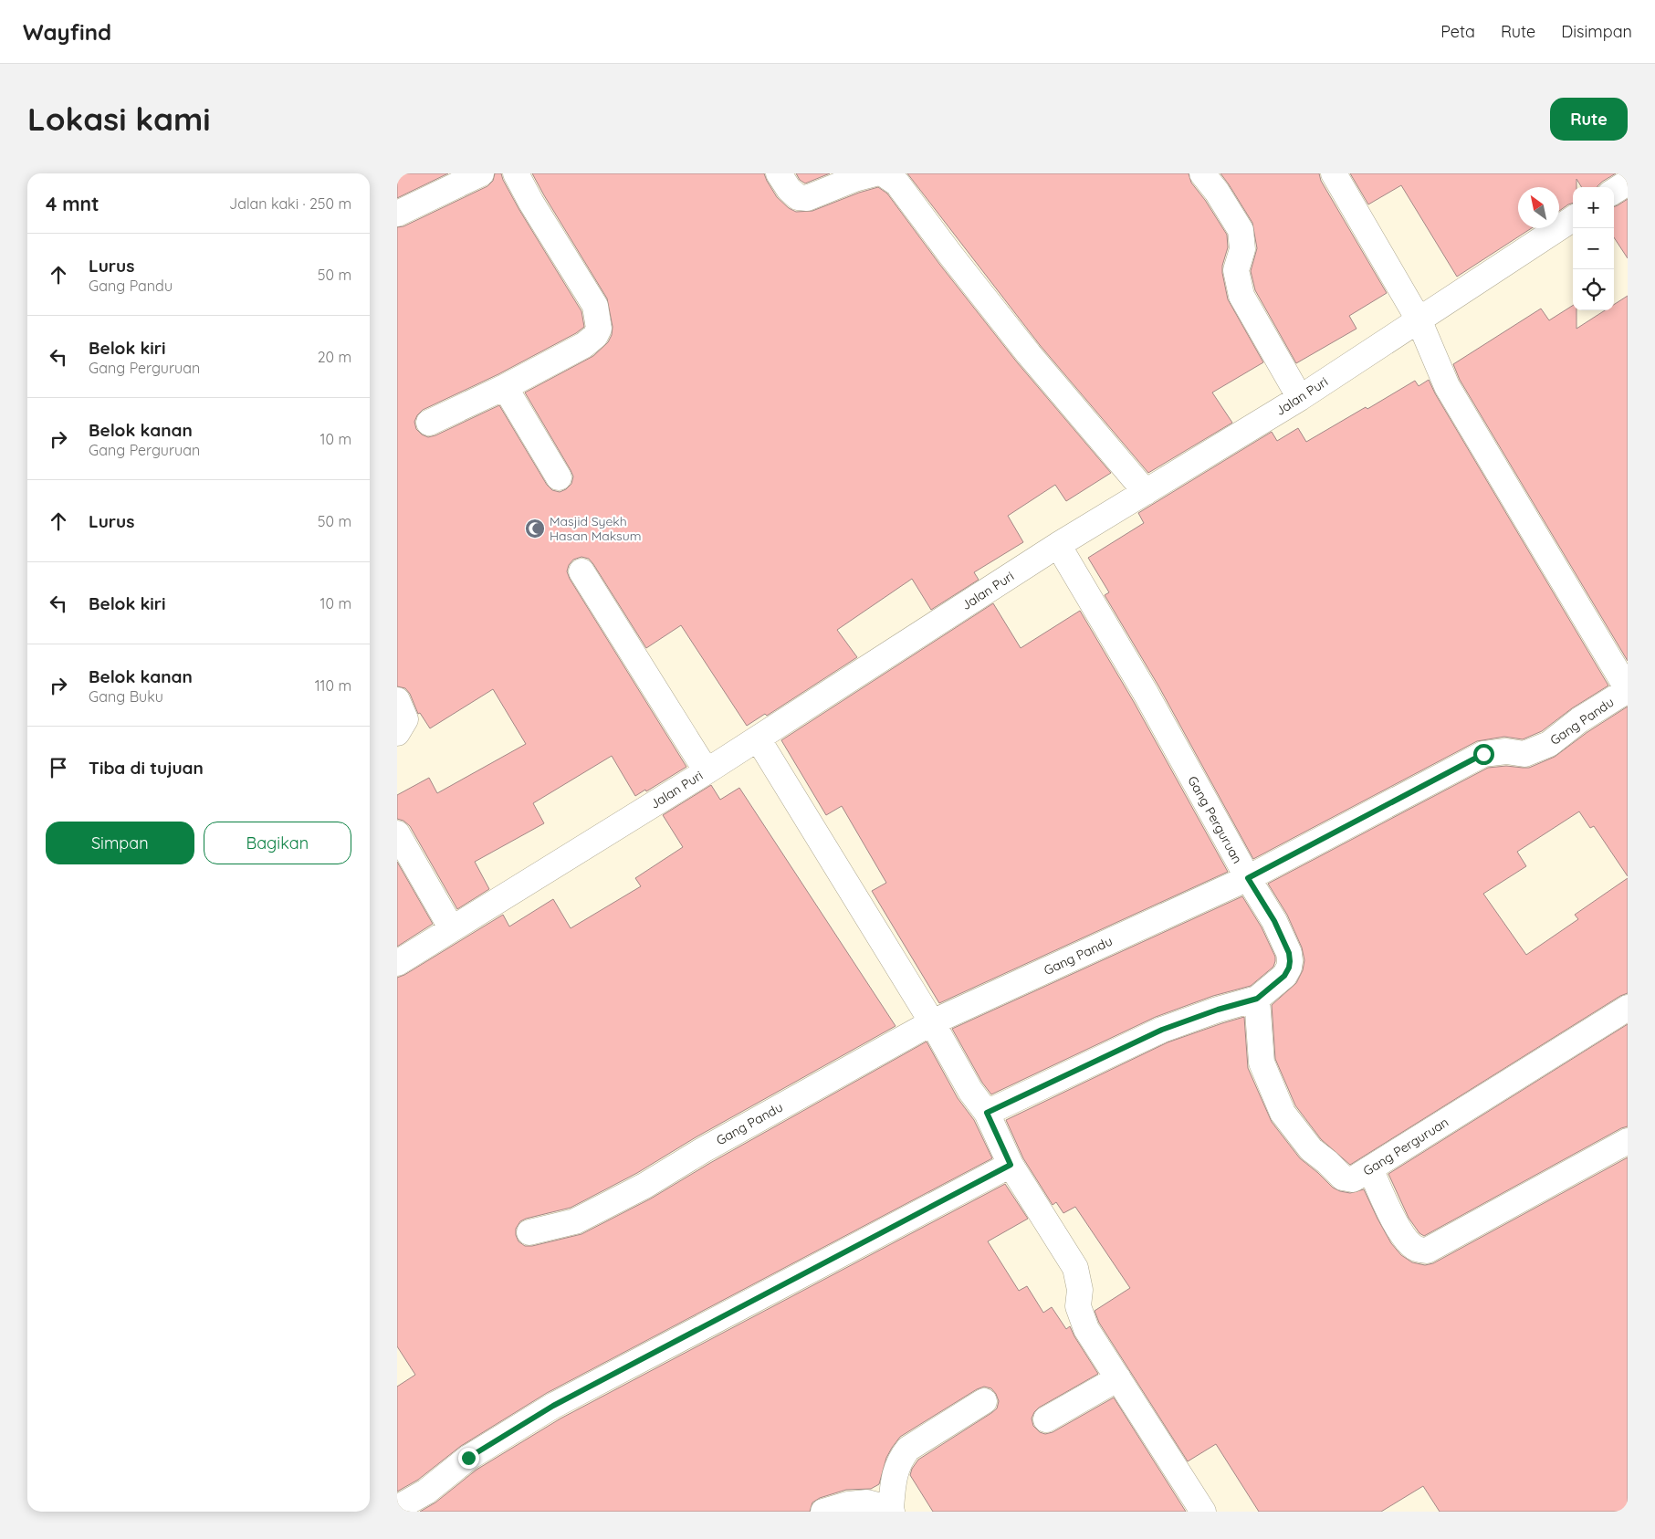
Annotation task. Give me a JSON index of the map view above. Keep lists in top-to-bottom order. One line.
{"streets":{"street":["Jalan Puri","Gang Pandu","Gang Perguruan"]},"crossings":[["Jalan Puri","Gang Perguruan"],["Gang Pandu","Gang Perguruan"]],"places":{"mosque":["Masjid Syekh Hasan Maksum"]},"north":"top left","page":{"header":"Wayfind","nav":["Peta","Rute","Disimpan"],"buttons":["Rute",["Simpan","Bagikan"]],"title":"Lokasi kami","heading":["4 mnt","Jalan kaki · 250 m"],"map_buttons":["+","−"],"list":[["Lurus","Gang Pandu","50 m"],["Belok kiri","Gang Perguruan","20 m"],["Belok kanan","Gang Perguruan","10 m"],["Lurus","50 m"],["Belok kiri","10 m"],["Belok kanan","Gang Buku","110 m"],"Tiba di tujuan"]}}
